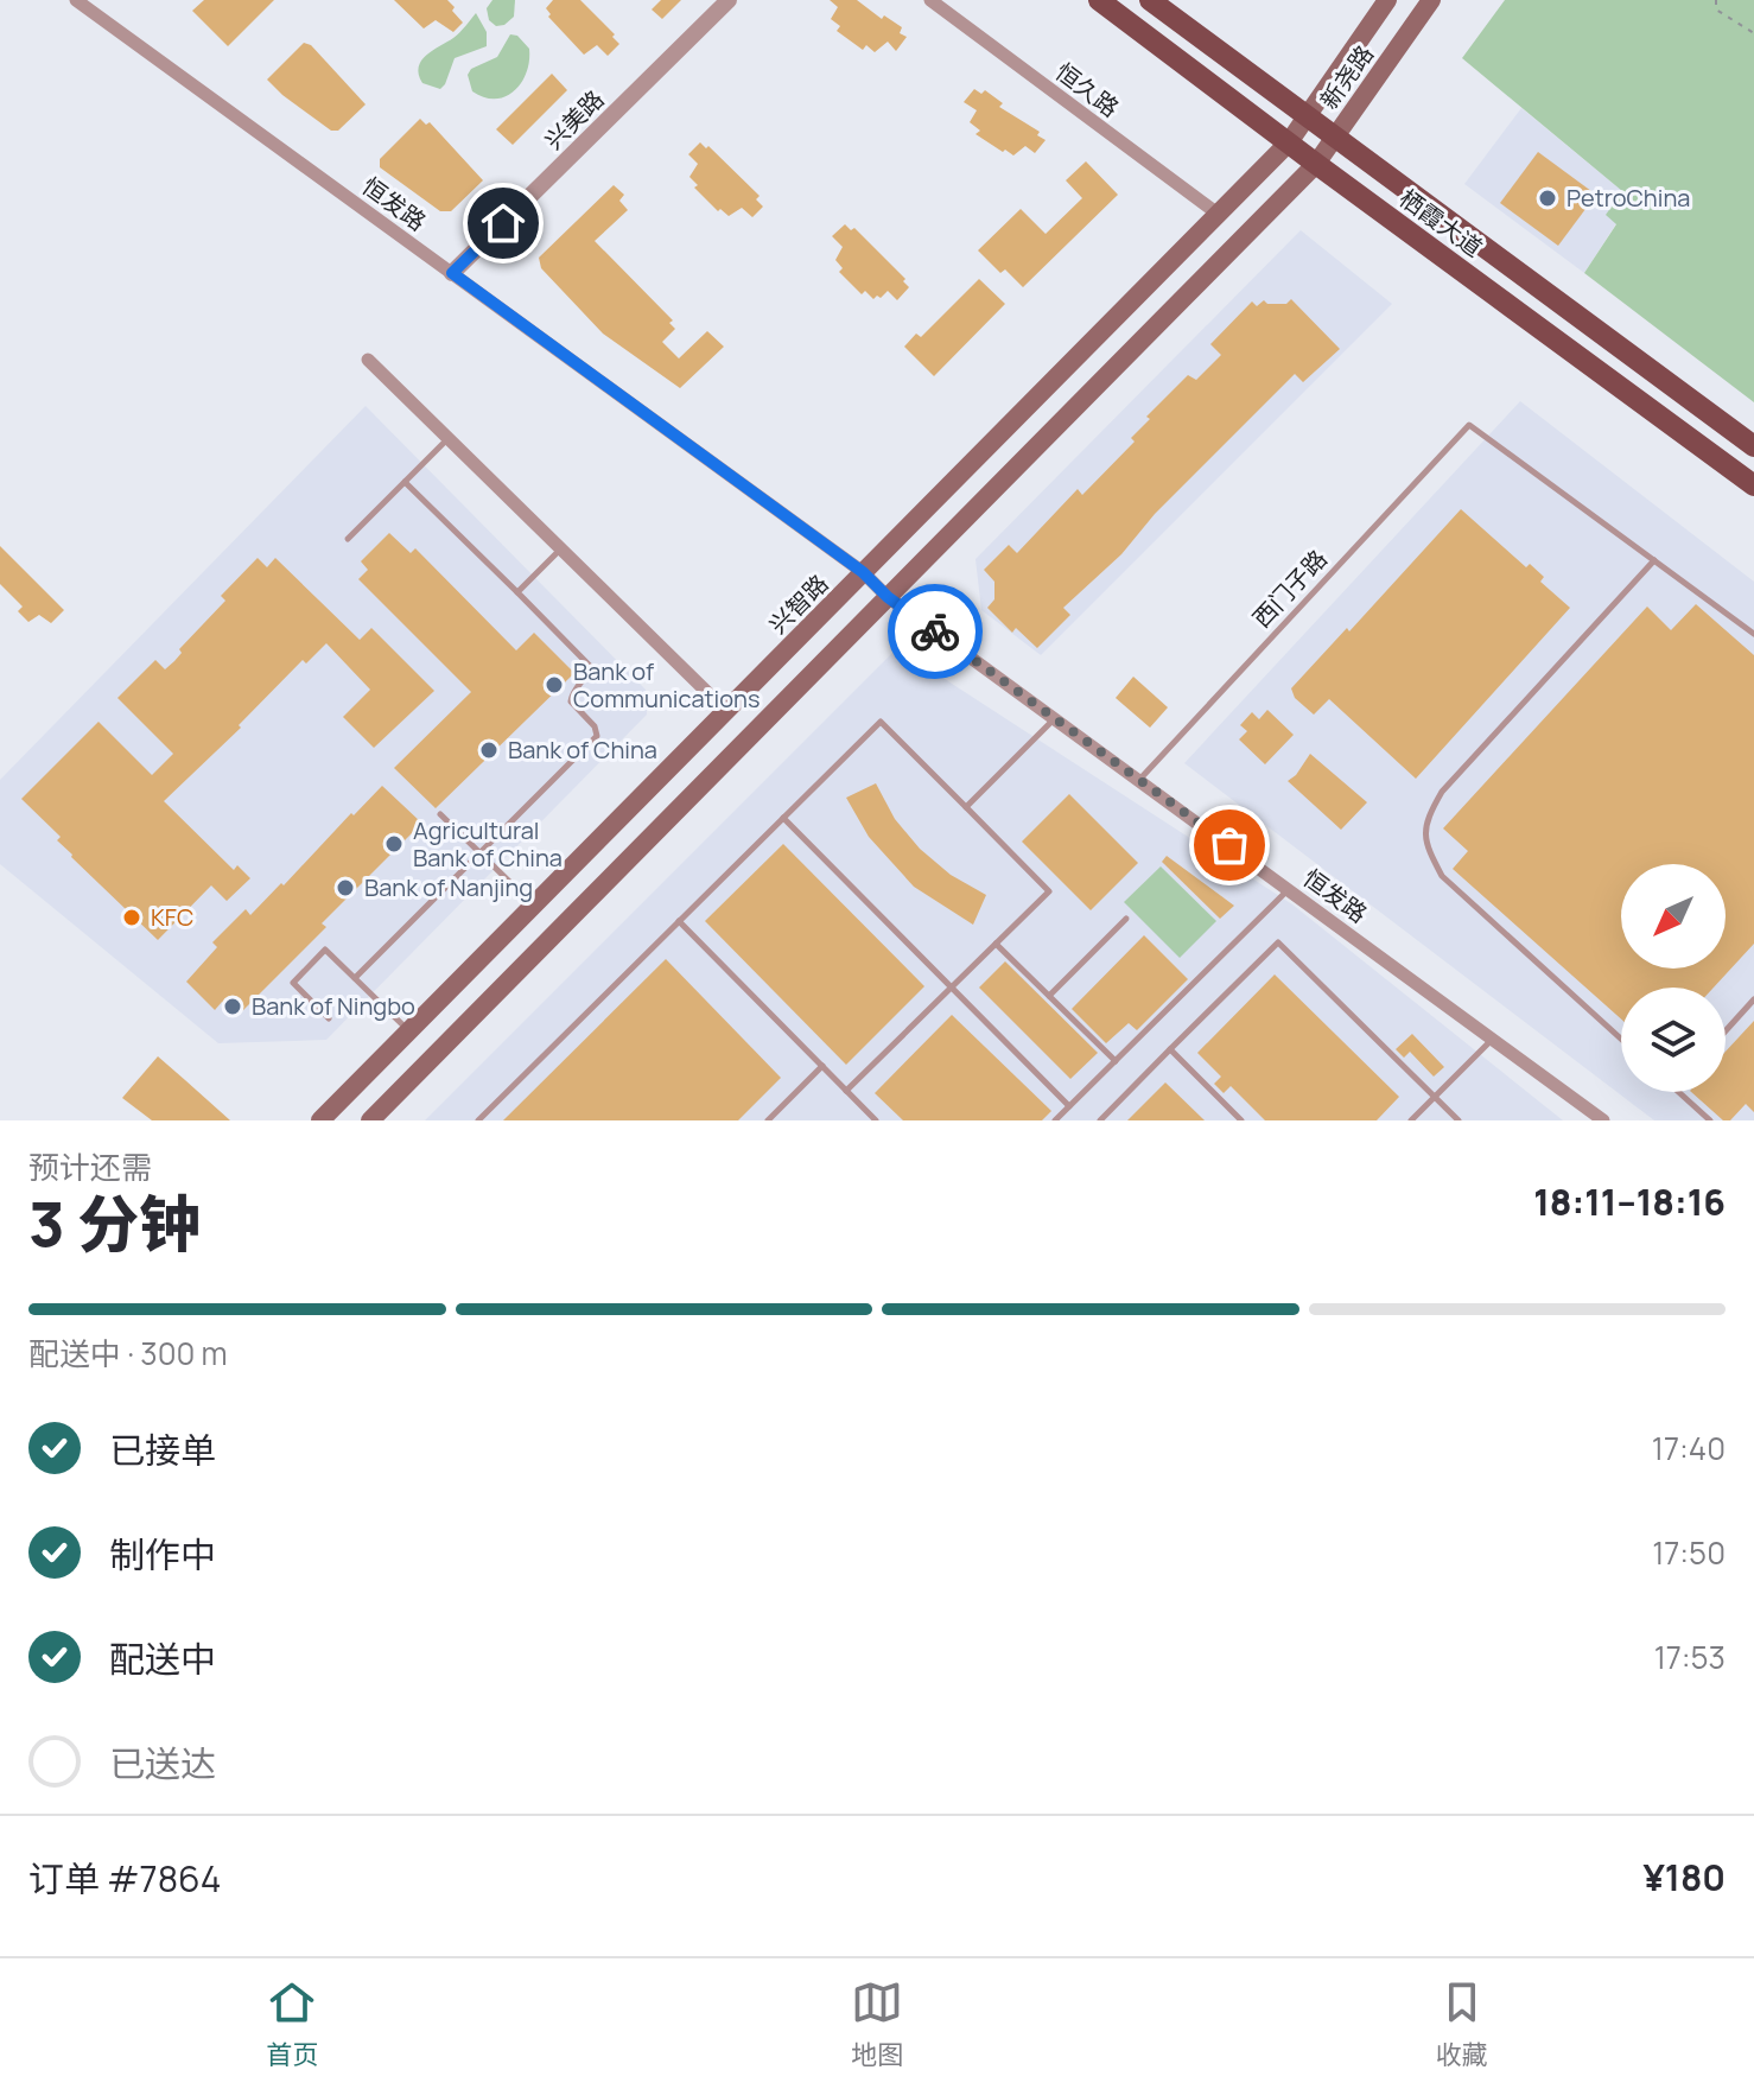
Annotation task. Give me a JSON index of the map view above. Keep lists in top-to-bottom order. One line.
{"streets":{"main road":["新尧路","栖霞大道","兴智路"],"street":["恒久路","兴美路","恒发路"],"lane":["西门子路"]},"crossings":[["新尧路","栖霞大道"],["新尧路","兴智路"],["恒久路","兴智路"],["兴美路","恒发路"],["恒发路","西门子路"],["恒发路","兴智路"],["栖霞大道","兴智路"]],"places":["PetroChina","Bank of Communications","Bank of China","Agricultural Bank of China","Bank of Nanjing","KFC","Bank of Ningbo"],"north":"bottom left","page":{"heading":["3 分钟","预计还需","18:11–18:16"],"panel":["订单 #7864","¥180"],"bar":"配送中 · 300 m","list":[["已接单","17:40"],["制作中","17:50"],["配送中","17:53"],"已送达"],"tabs":["首页","地图","收藏"]}}
